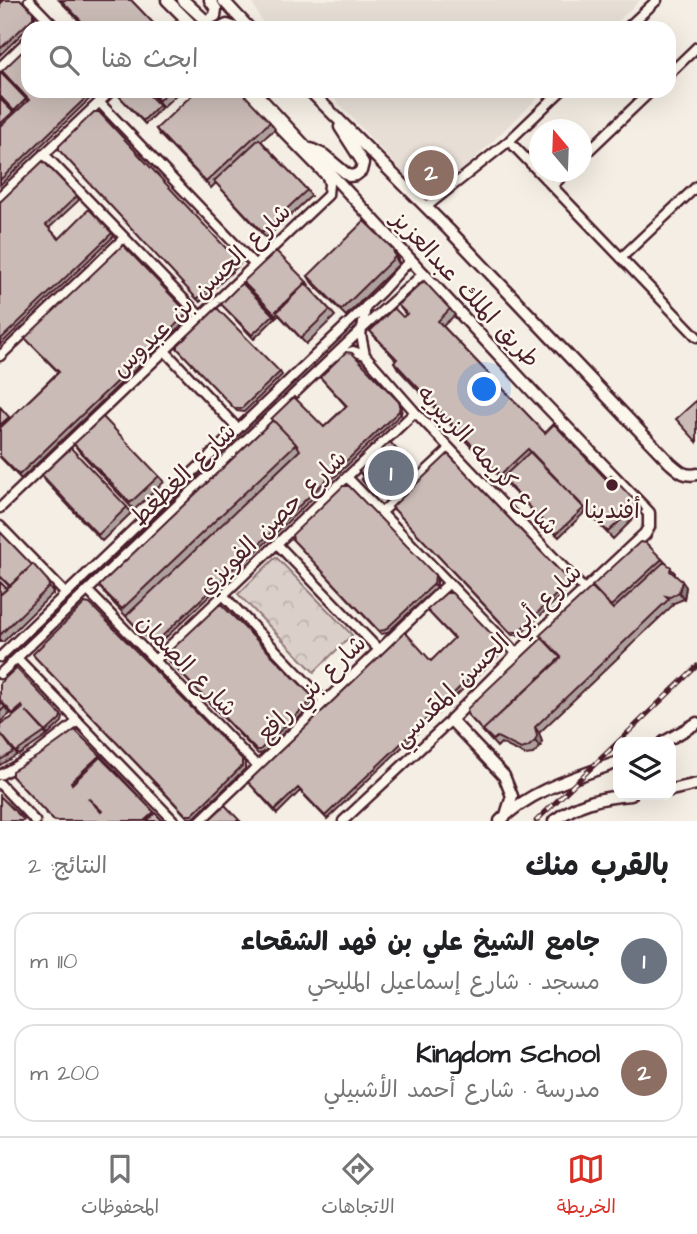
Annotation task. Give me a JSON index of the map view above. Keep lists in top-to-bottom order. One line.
{"streets":{"main road":["طريق الملك عبدالعزيز","شارع أبي الحسن المقدسي"],"street":["شارع الحسن بن عبدوس","شارع كريمه الزبيريه","شارع الغطغط","شارع حصن الفويزي","شارع الصمان","شارع بني رافع"]},"crossings":[["طريق الملك عبدالعزيز","شارع الغطغط"],["طريق الملك عبدالعزيز","شارع أبي الحسن المقدسي"],["شارع كريمه الزبيريه","شارع حصن الفويزي"],["شارع كريمه الزبيريه","شارع أبي الحسن المقدسي"],["شارع الغطغط","شارع الصمان"],["شارع حصن الفويزي","شارع الصمان"],["شارع الصمان","شارع بني رافع"]],"places":["أفندينا"],"north":"top","page":{"search":"ابحث هنا","pins":["2","1"],"heading":["بالقرب منك","النتائج: 2"],"list":[{"mark":"1","name":"جامع الشيخ علي بن فهد الشقحاء","note":"مسجد · شارع إسماعيل المليحي","value":"110 m"},{"mark":"2","name":"Kingdom School","note":"مدرسة · شارع أحمد الأشبيلي","value":"200 m"}],"nav":["الخريطة","الاتجاهات","المحفوظات"]}}
